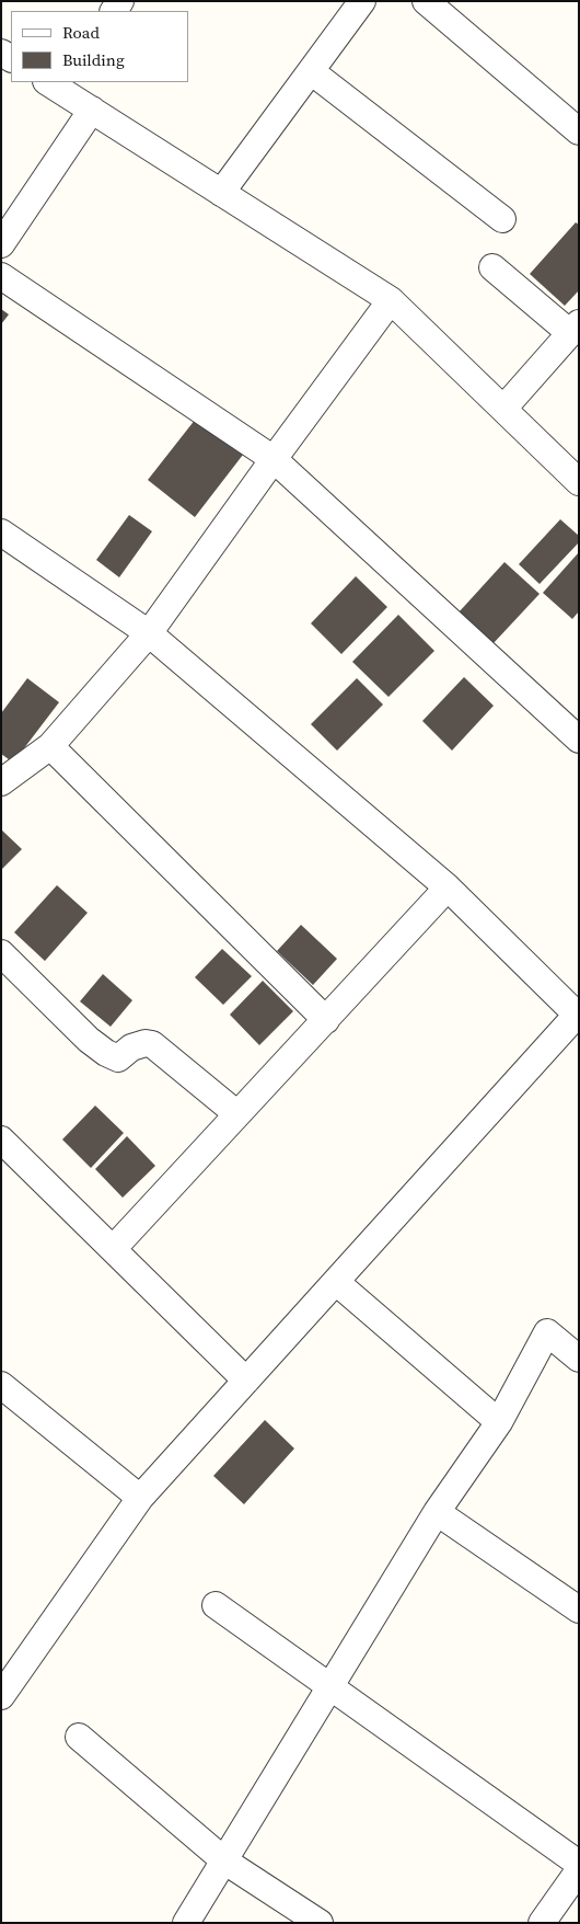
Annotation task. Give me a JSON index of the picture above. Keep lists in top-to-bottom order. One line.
{"legend":["Road","Building"]}
